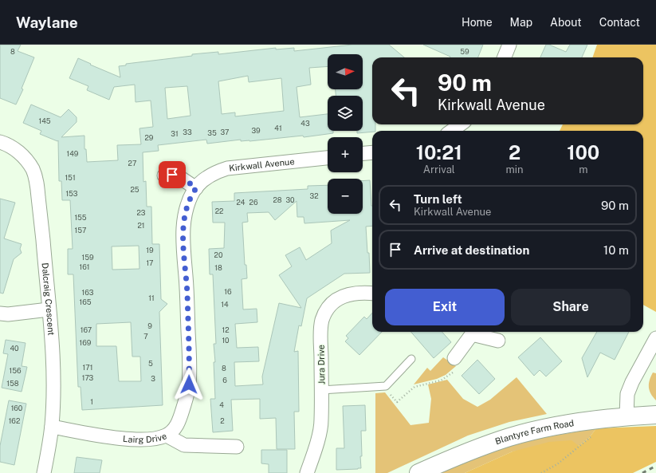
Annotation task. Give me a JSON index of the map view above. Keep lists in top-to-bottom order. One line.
{"streets":{"main road":["Blantyre Farm Road"],"street":["Kirkwall Avenue","Dalcraig Crescent","Jura Drive","Lairg Drive"]},"crossings":[["Kirkwall Avenue","Lairg Drive"],["Dalcraig Crescent","Lairg Drive"]],"house_numbers":["8","59","145","43","41","39","33","37","35","31","29","149","27","151","25","153","32","28","30","24","26","22","23","155","21","157","19","20","159","17","161","18","16","163","11","165","14","9","167","12","7","10","169","40","5","171","8","156","173","3","6","158","1","4","160","162","2"],"north":"right","page":{"header":"Waylane","nav":["Home","Map","About","Contact"],"map_buttons":["+","−"],"turn":["90 m","Kirkwall Avenue"],"eta":["10:21","Arrival","2","min","100","m"],"list":[{"name":"Turn left","note":"Kirkwall Avenue","value":"90 m"},{"name":"Arrive at destination","value":"10 m"}],"buttons":["Exit","Share"]}}
